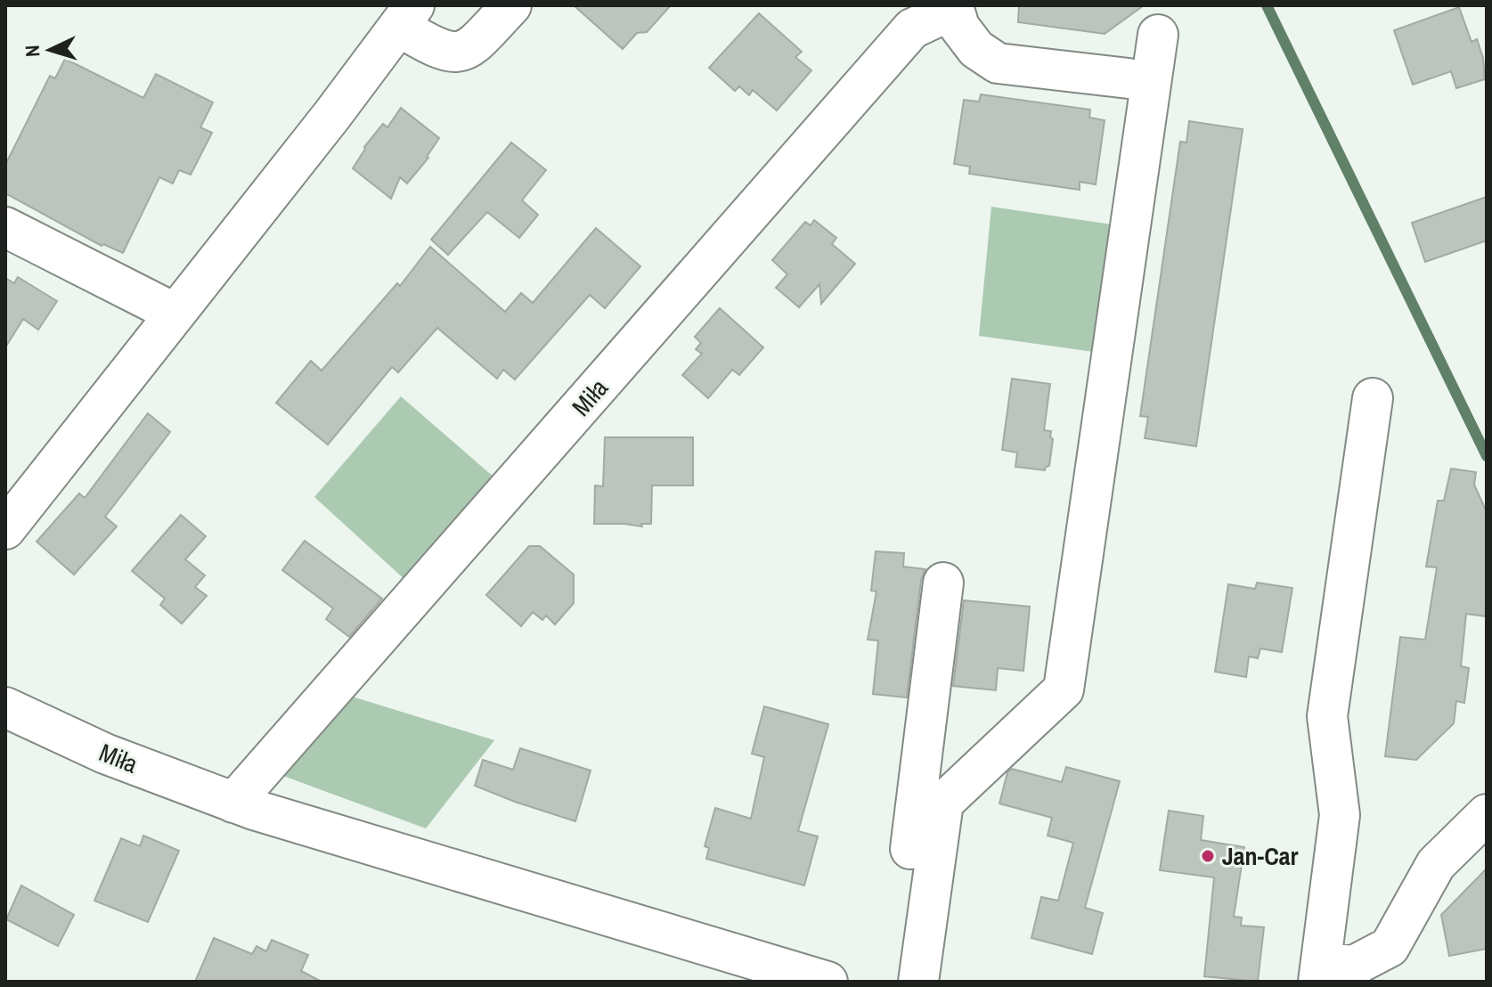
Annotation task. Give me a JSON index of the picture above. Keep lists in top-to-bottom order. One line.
{"streets":{"street":["Miła"]},"places":["Jan-Car"],"north":"left"}
